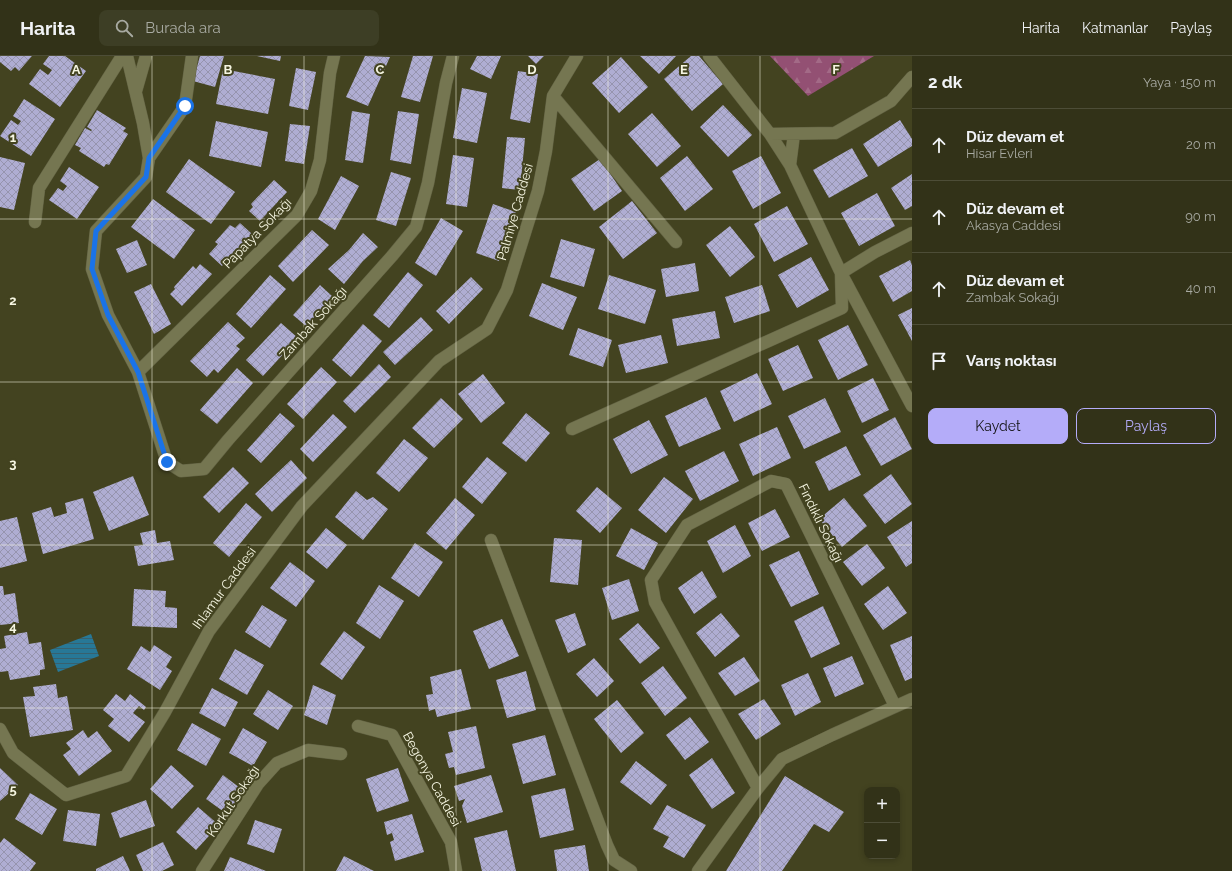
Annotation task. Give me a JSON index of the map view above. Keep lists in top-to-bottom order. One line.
{"streets":{"street":["Palmiye Caddesi","Papatya Sokağı","Zambak Sokağı","Fındıklı Sokağı","Ihlamur Caddesi","Begonya Caddesi","Korkut Sokağı"]},"crossings":[["Palmiye Caddesi","Ihlamur Caddesi"],["Papatya Sokağı","Zambak Sokağı"]],"page":{"header":"Harita","search":"Burada ara","nav":["Harita","Katmanlar","Paylaş"],"heading":["2 dk","Yaya · 150 m"],"list":[["Düz devam et","Hisar Evleri","20 m"],["Düz devam et","Akasya Caddesi","90 m"],["Düz devam et","Zambak Sokağı","40 m"],"Varış noktası"],"buttons":["Kaydet","Paylaş"],"map_buttons":["+","−"]},"grid":{"columns":["A","B","C","D","E","F"],"rows":["1","2","3","4","5"]}}
